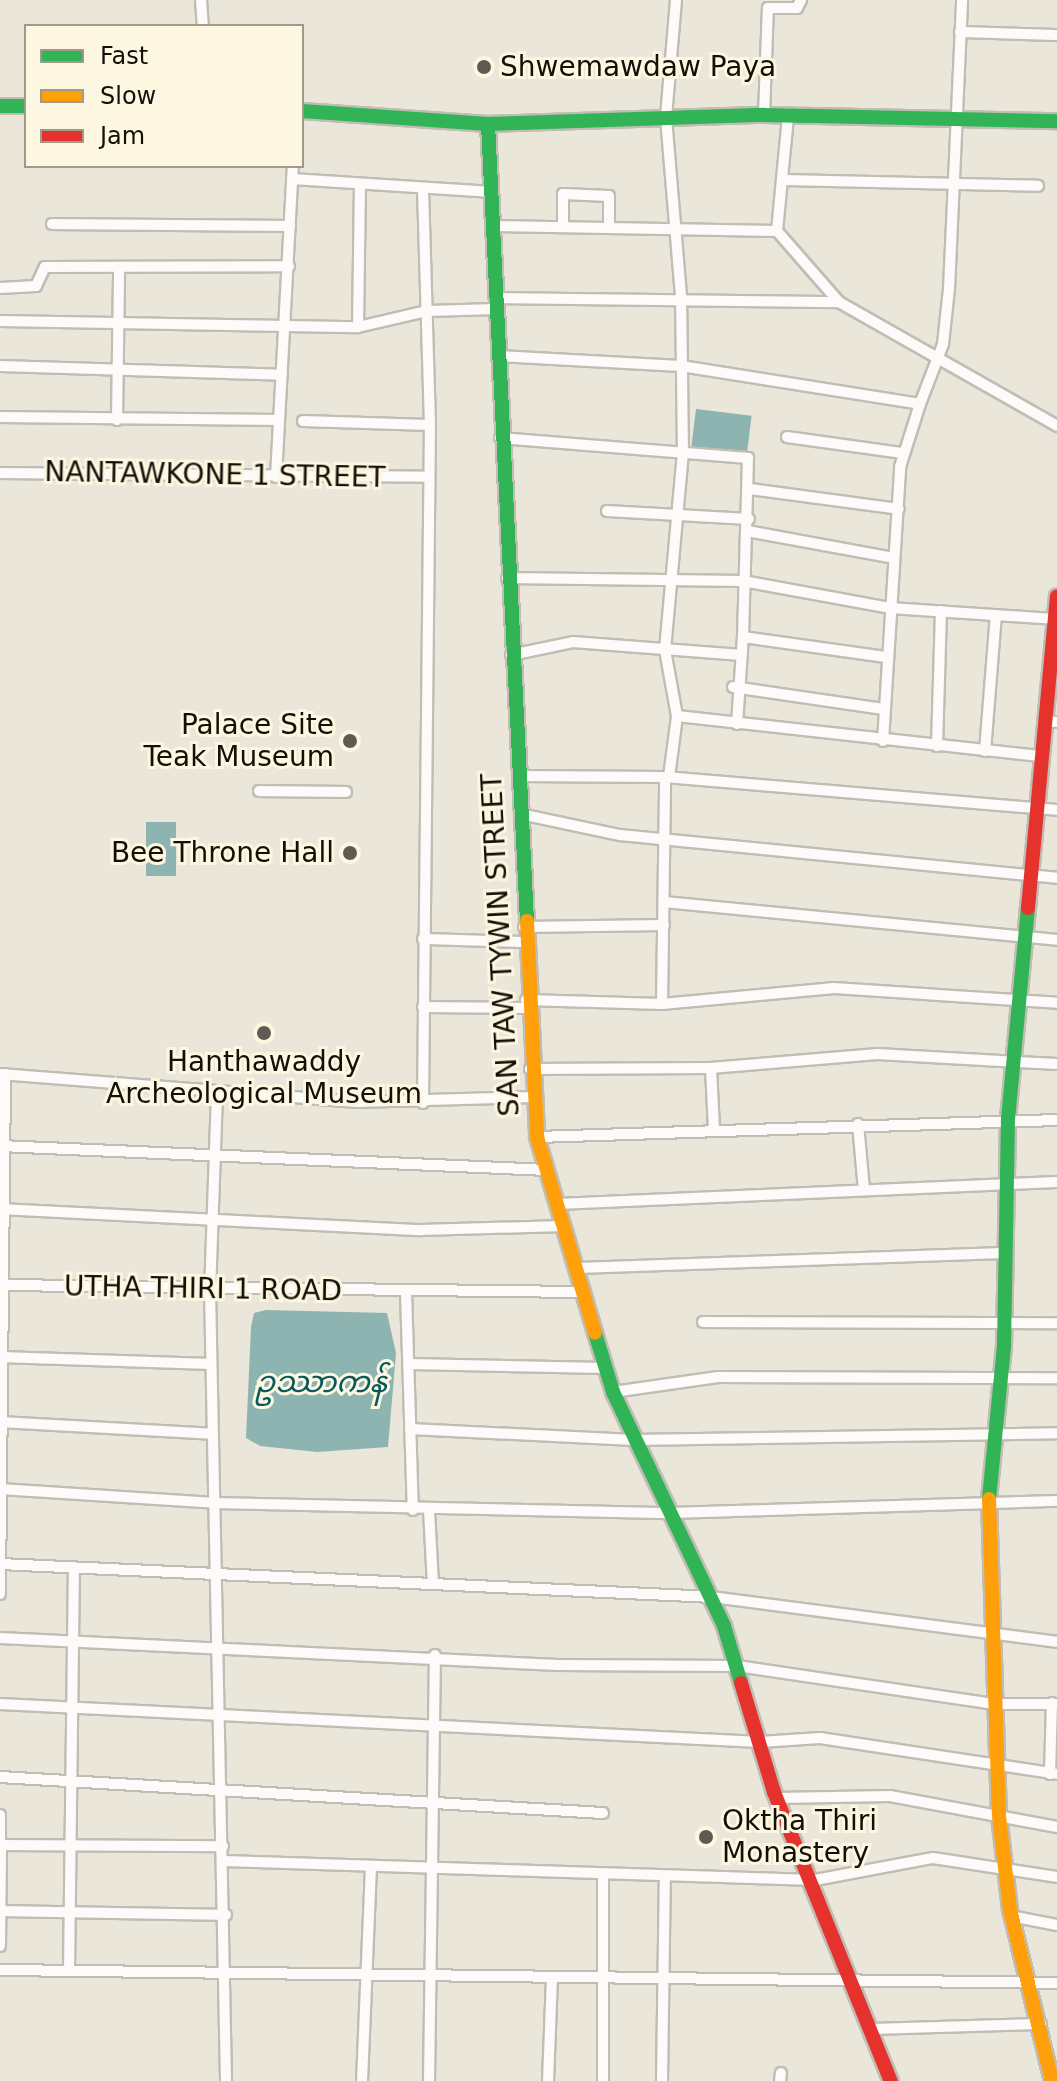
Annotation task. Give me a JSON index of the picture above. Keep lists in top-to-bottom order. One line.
{"streets":{"street":["NANTAWKONE 1 STREET","SAN TAW TYWIN STREET","UTHA THIRI 1 ROAD"]},"crossings":[["SAN TAW TYWIN STREET","UTHA THIRI 1 ROAD"]],"water":["ဥဿာကန်"],"places":["Shwemawdaw Paya","Palace Site Teak Museum","Bee Throne Hall","Hanthawaddy Archeological Museum","Oktha Thiri Monastery"],"legend":["Fast","Slow","Jam"]}
